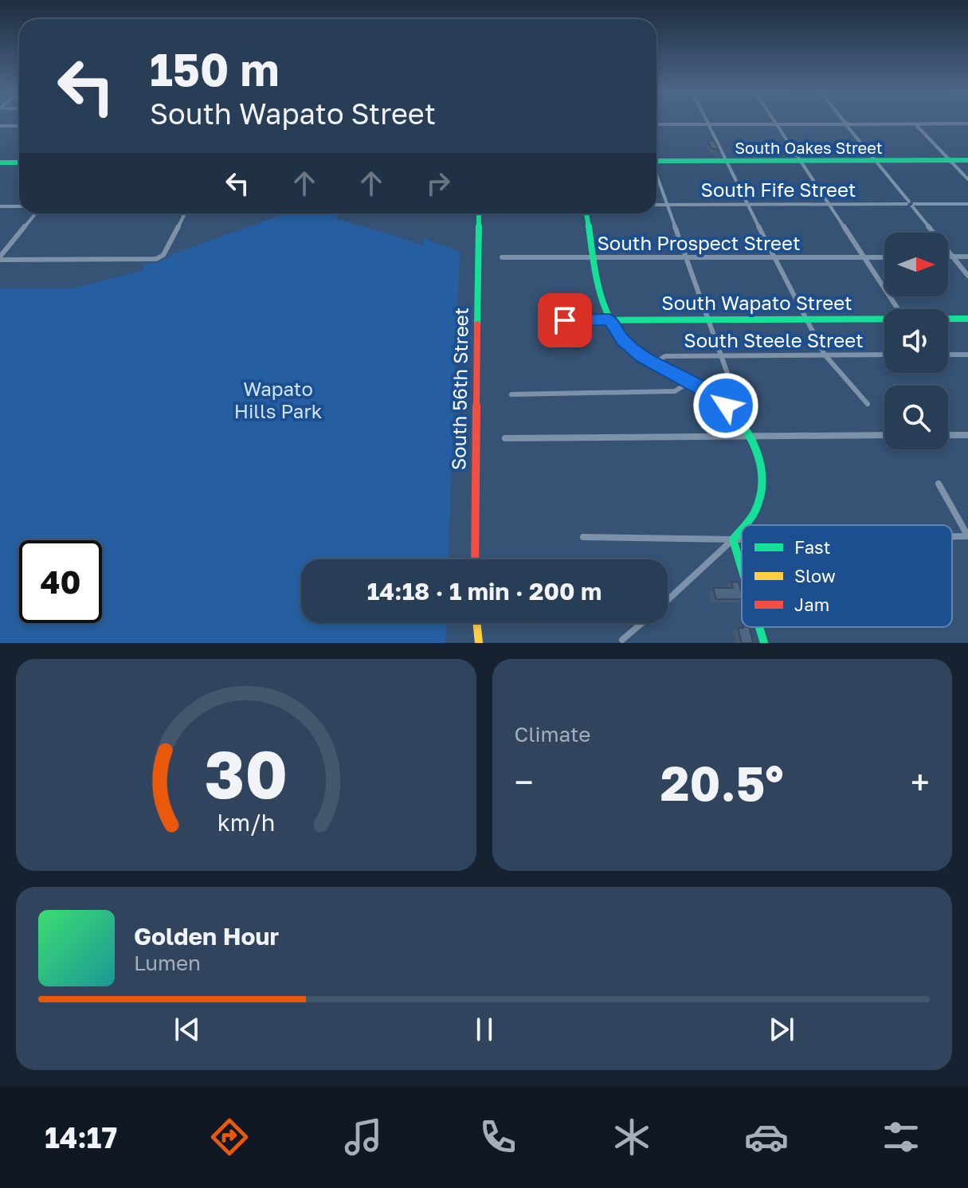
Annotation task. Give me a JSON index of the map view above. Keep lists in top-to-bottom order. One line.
{"streets":{"street":["South Oakes Street","South Fife Street","South Prospect Street","South Wapato Street","South Steele Street","South 56th Street"]},"parks":["Wapato Hills Park"],"legend":["Fast","Slow","Jam"],"north":"right","page":{"turn":["150 m","South Wapato Street"],"limit":"40","trip":"14:18 · 1 min · 200 m","tile":"Climate","heat":["−","20.5°","+"],"song":["Golden Hour","Lumen"],"tabs":"14:17","gauge":["30","km/h"]}}
